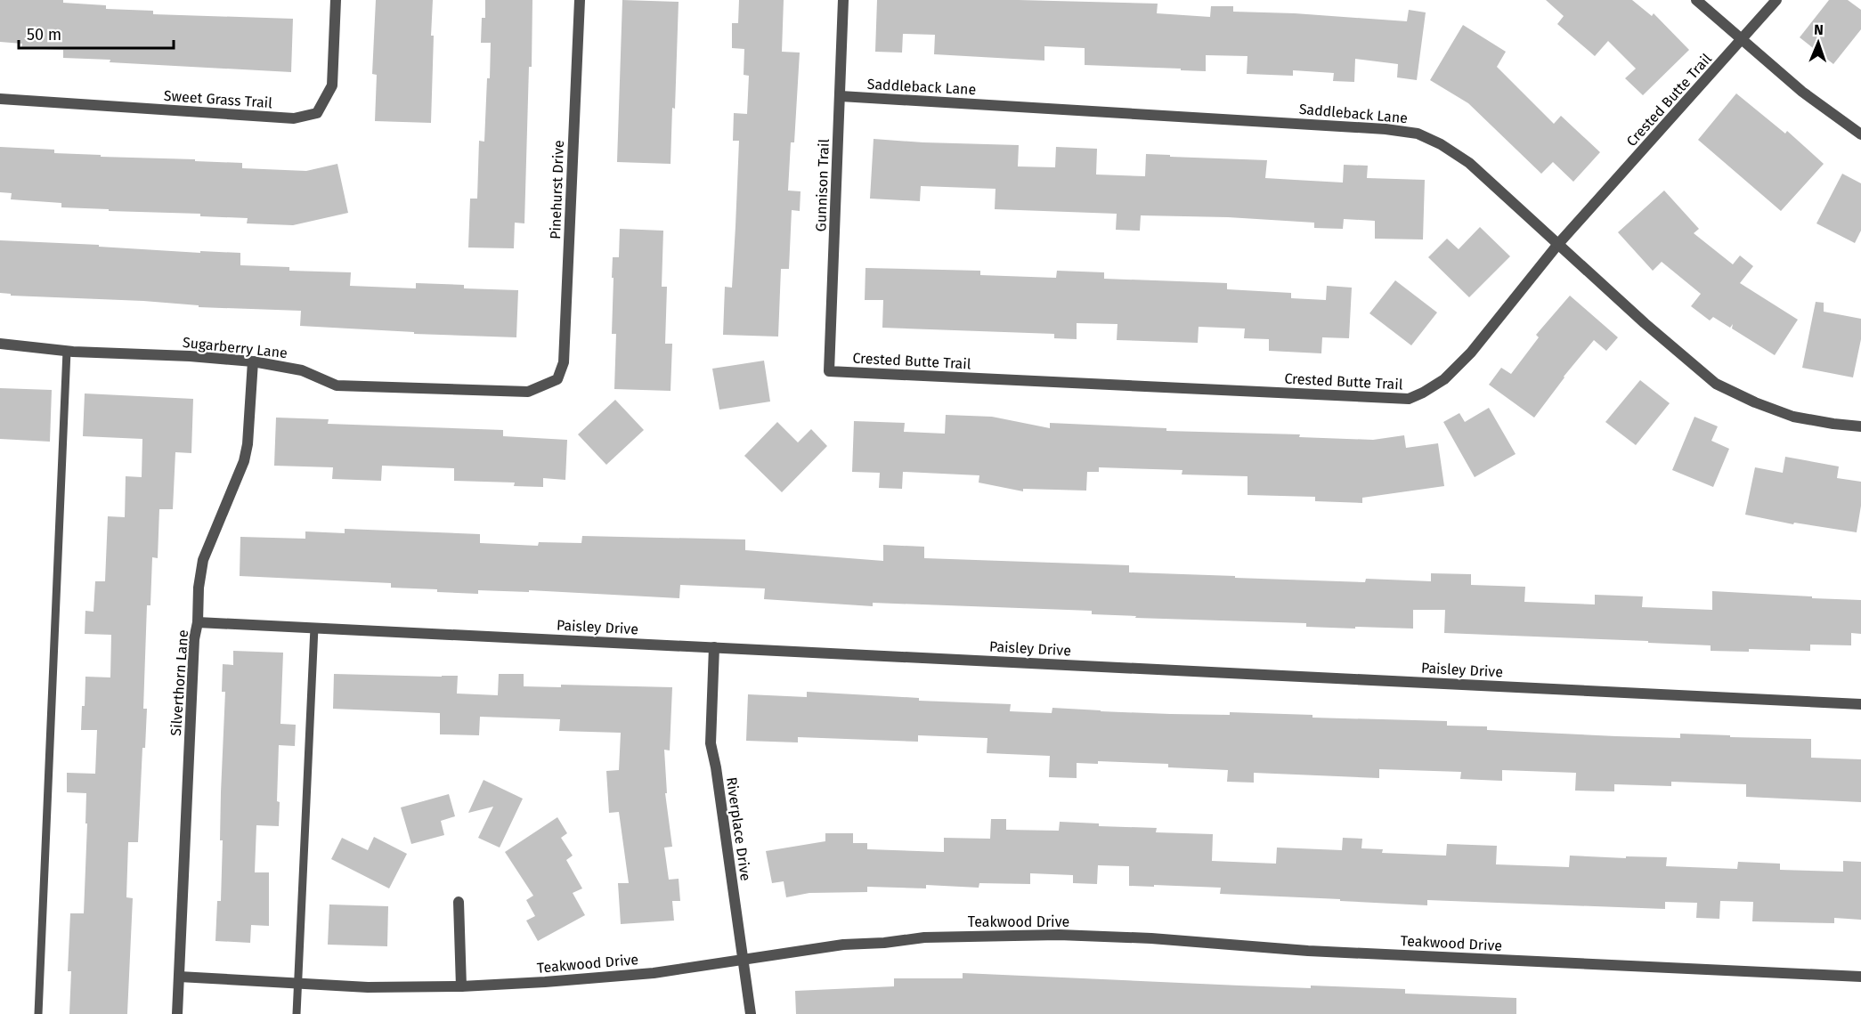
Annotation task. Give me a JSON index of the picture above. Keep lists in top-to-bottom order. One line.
{"streets":{"street":["Saddleback Lane","Sweet Grass Trail","Crested Butte Trail","Gunnison Trail","Pinehurst Drive","Sugarberry Lane","Paisley Drive","Silverthorn Lane","Riverplace Drive","Teakwood Drive"]},"crossings":[["Saddleback Lane","Crested Butte Trail"],["Saddleback Lane","Gunnison Trail"],["Crested Butte Trail","Gunnison Trail"],["Pinehurst Drive","Sugarberry Lane"],["Sugarberry Lane","Silverthorn Lane"],["Paisley Drive","Silverthorn Lane"],["Paisley Drive","Riverplace Drive"],["Silverthorn Lane","Teakwood Drive"],["Riverplace Drive","Teakwood Drive"]],"scale_bar":"50 m","north":"top"}
